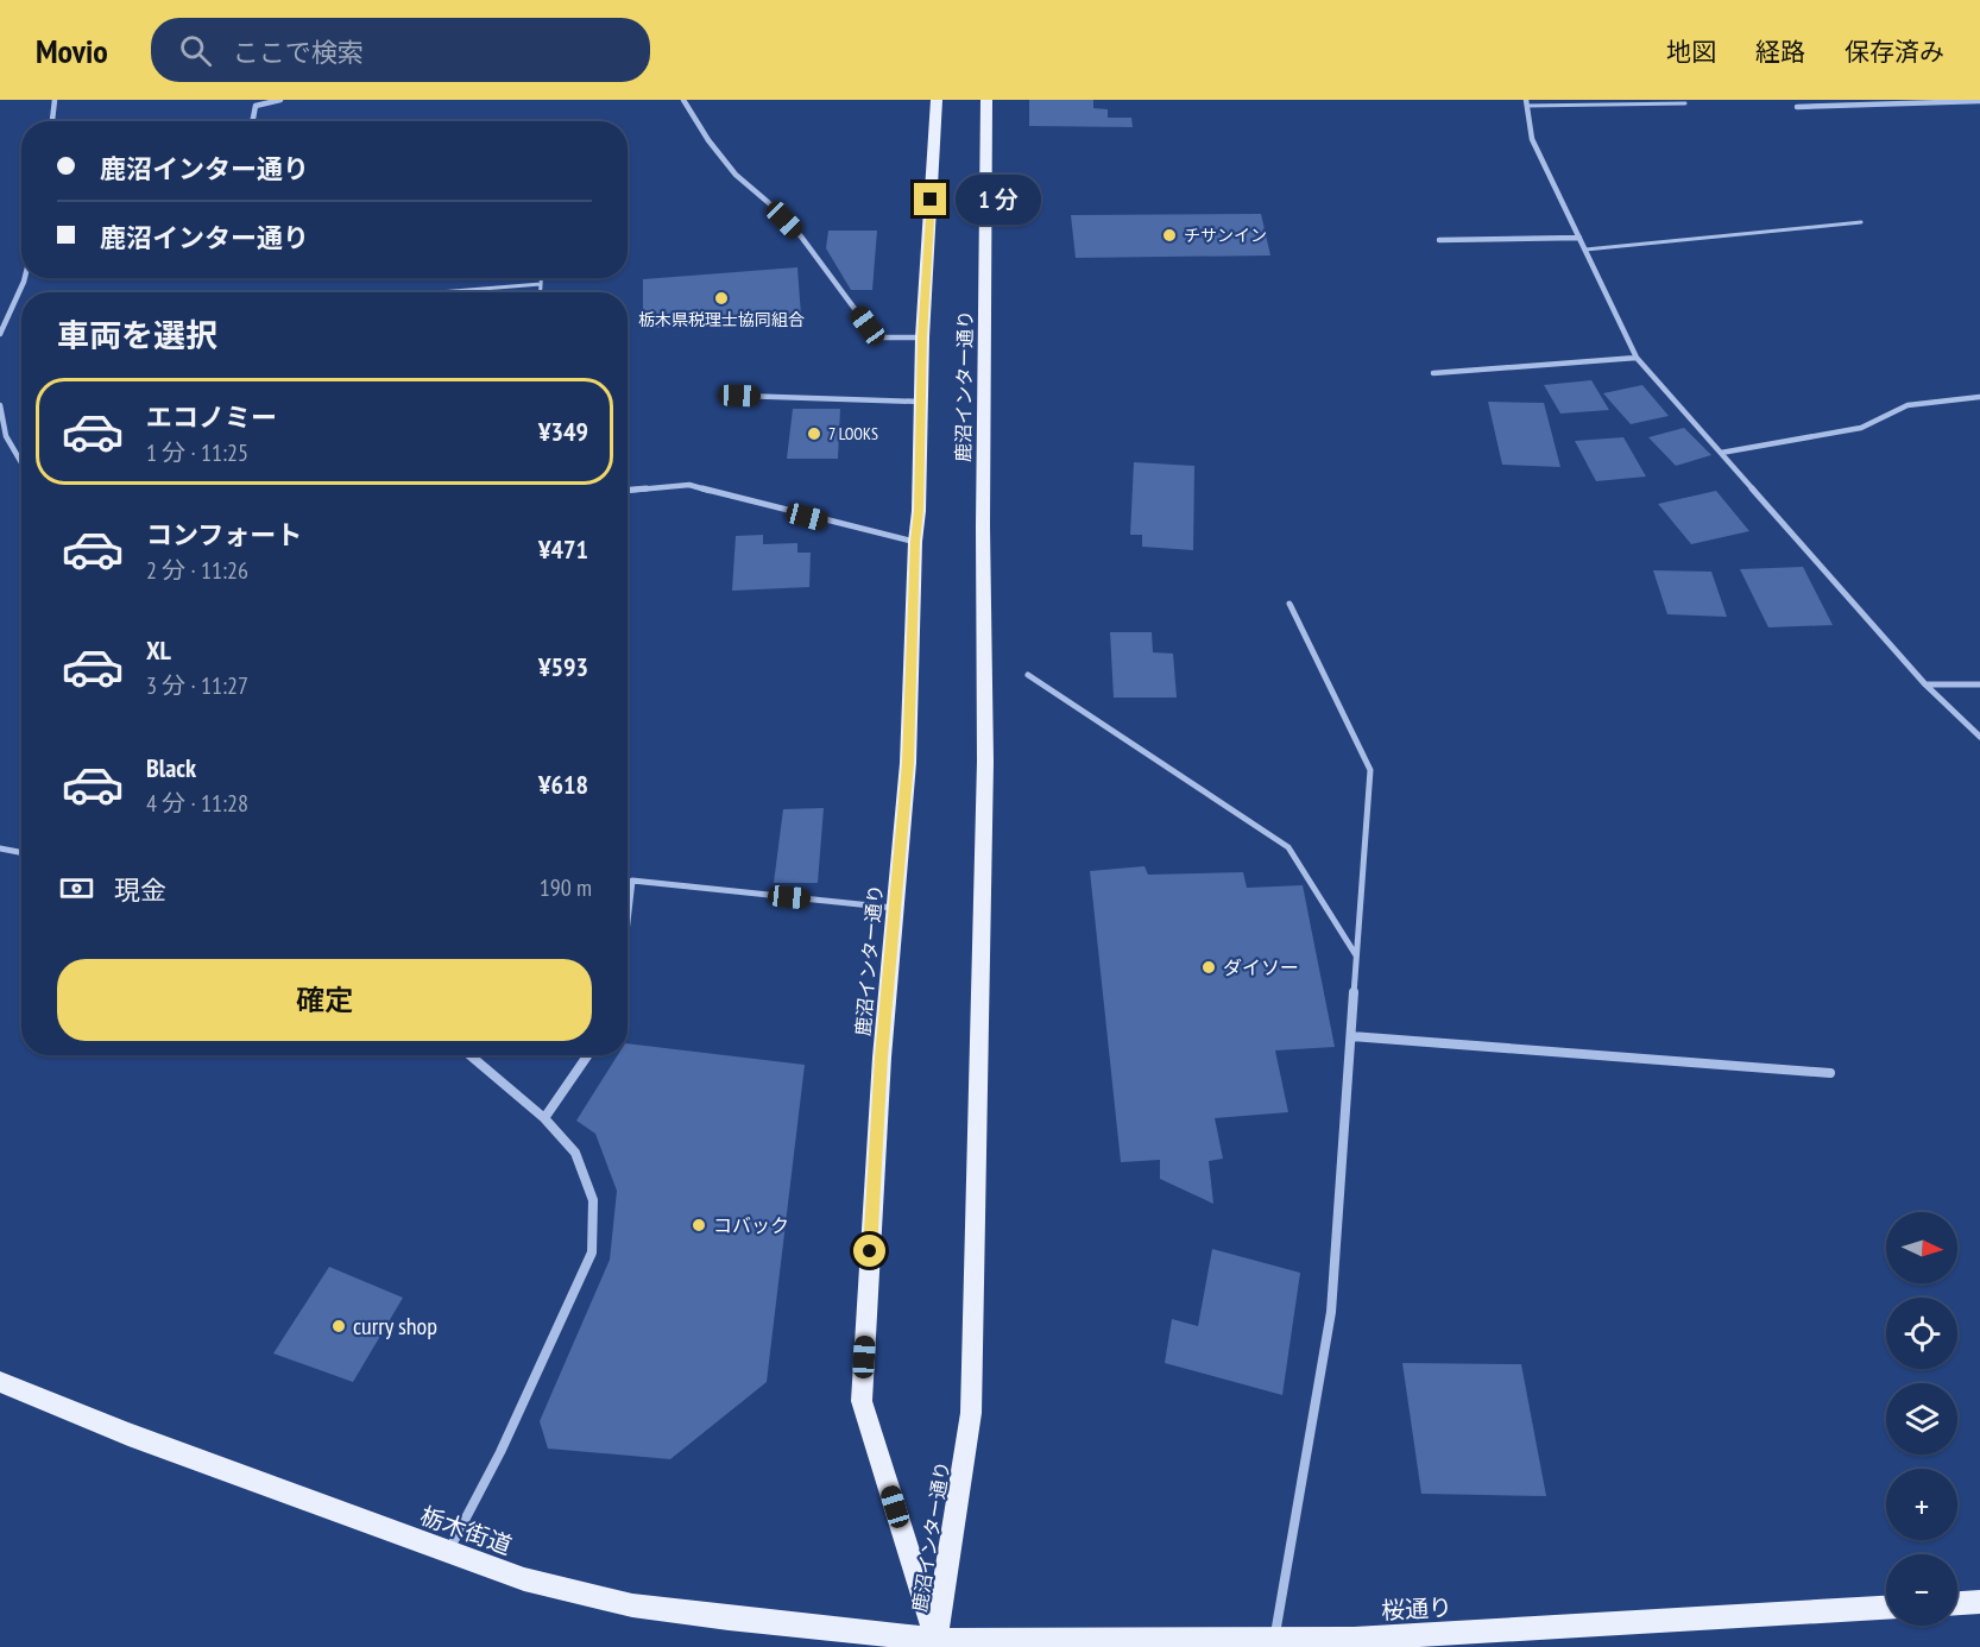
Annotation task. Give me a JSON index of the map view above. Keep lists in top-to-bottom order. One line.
{"streets":{"main road":["鹿沼インター通り","栃木街道","桜通り"]},"crossings":[["鹿沼インター通り","栃木街道"],["鹿沼インター通り","桜通り"],["栃木街道","桜通り"]],"places":["チサンイン","栃木県税理士協同組合","7 LOOKS","ダイソー","コバック","curry shop"],"north":"right","page":{"header":"Movio","search":"ここで検索","nav":["地図","経路","保存済み"],"banner":["鹿沼インター通り","鹿沼インター通り"],"bubble":"1 分","heading":"車両を選択","list":[{"name":"エコノミー","note":"1 分 · 11:25","value":"¥349"},{"name":"コンフォート","note":"2 分 · 11:26","value":"¥471"},{"name":"XL","note":"3 分 · 11:27","value":"¥593"},{"name":"Black","note":"4 分 · 11:28","value":"¥618"}],"pay":["現金","190 m"],"buttons":"確定","map_buttons":["+","−"]}}
